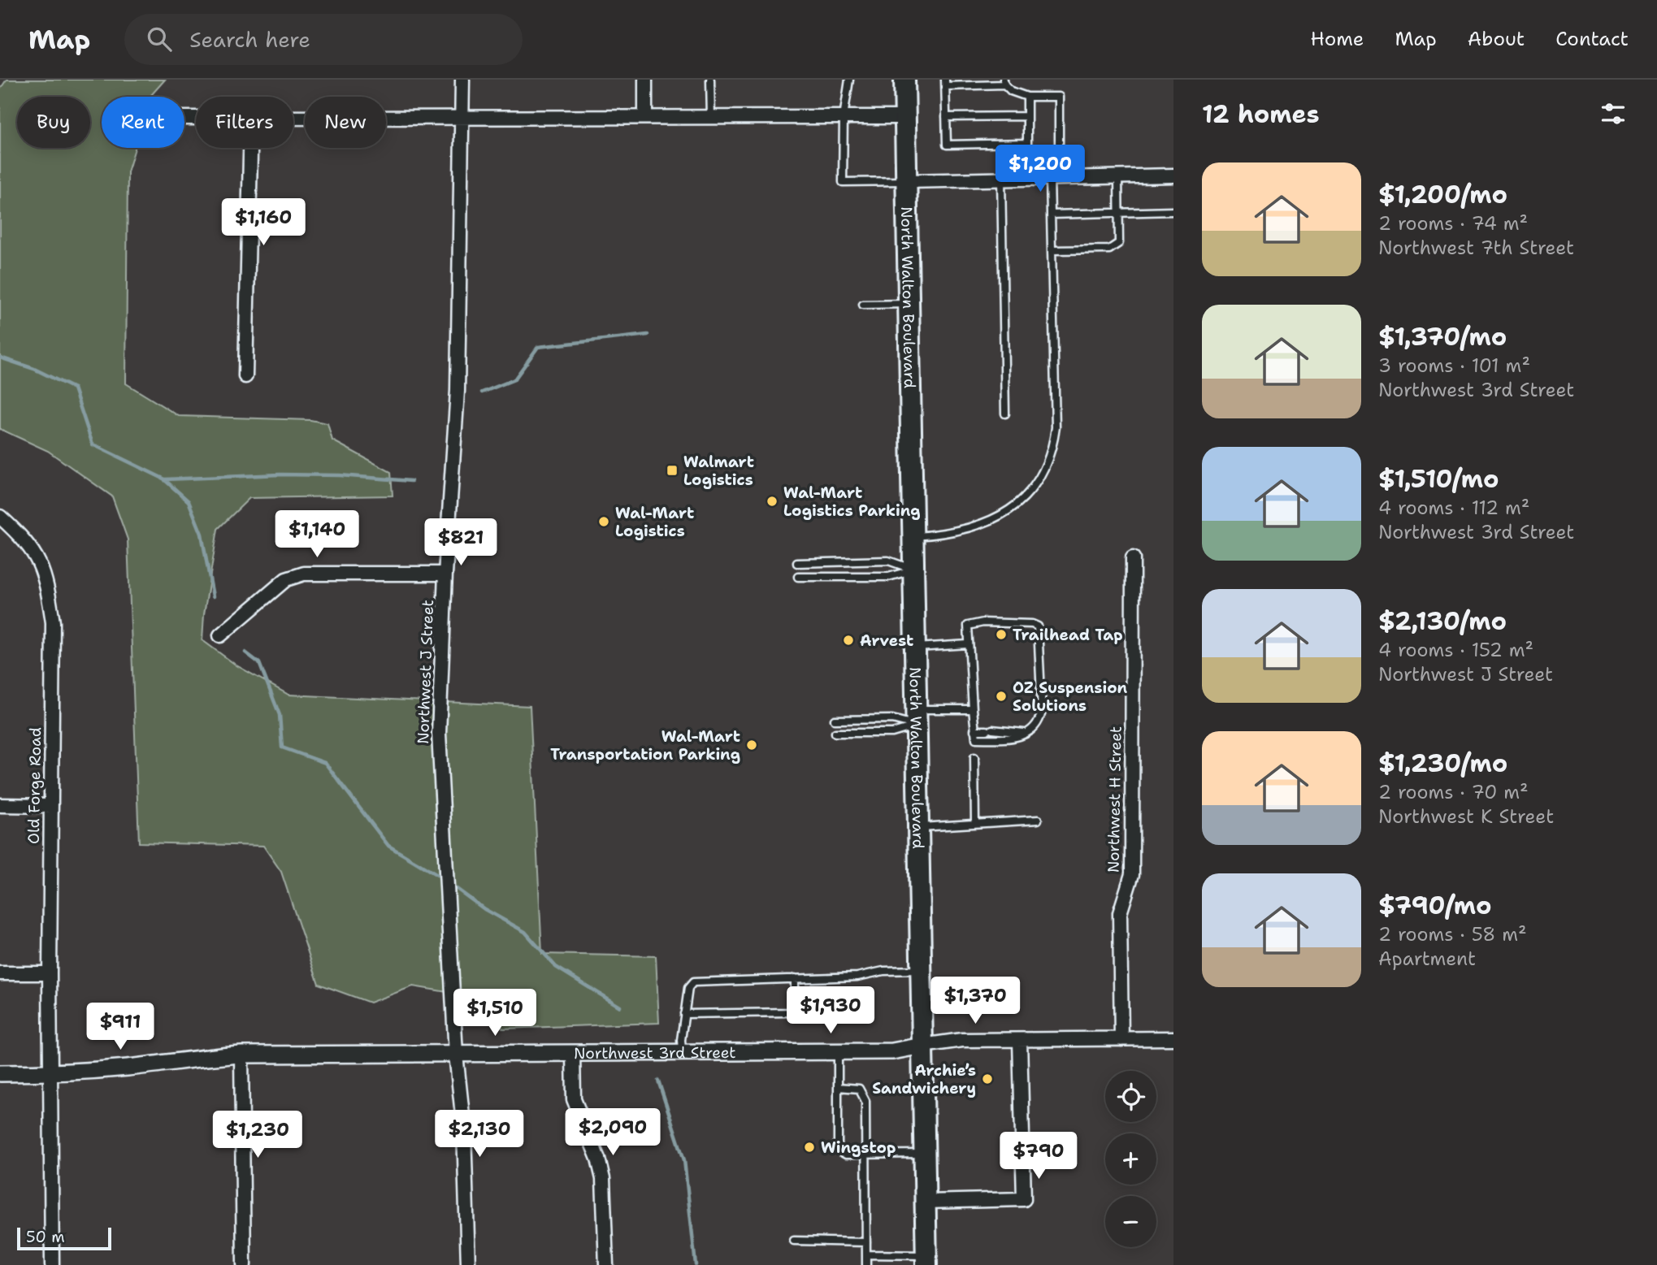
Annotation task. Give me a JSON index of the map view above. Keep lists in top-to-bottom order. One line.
{"streets":{"main road":["North Walton Boulevard"],"street":["Northwest J Street","Old Forge Road","Northwest H Street","Northwest 3rd Street"]},"crossings":[["North Walton Boulevard","Northwest 3rd Street"],["Northwest J Street","Northwest 3rd Street"],["Old Forge Road","Northwest 3rd Street"],["Northwest H Street","Northwest 3rd Street"]],"places":{"transit":["Walmart Logistics"],"other":["Wal-Mart Logistics Parking","Wal-Mart Logistics","Trailhead Tap","Arvest","OZ Suspension Solutions","Wal-Mart Transportation Parking","Archie’s Sandwichery","Wingstop"]},"scale_bar":"50 m","page":{"header":"Map","search":"Search here","nav":["Home","Map","About","Contact"],"heading":"12 homes","chip":["Buy","Rent","Filters","New"],"price":["$1,200","$1,160","$1,140","$821","$1,370","$1,930","$1,510","$911","$2,090","$2,130","$1,230","$790"],"list":[{"name":"$1,200/mo","note":"2 rooms · 74 m² · Northwest 7th Street"},{"name":"$1,370/mo","note":"3 rooms · 101 m² · Northwest 3rd Street"},{"name":"$1,510/mo","note":"4 rooms · 112 m² · Northwest 3rd Street"},{"name":"$2,130/mo","note":"4 rooms · 152 m² · Northwest J Street"},{"name":"$1,230/mo","note":"2 rooms · 70 m² · Northwest K Street"},{"name":"$790/mo","note":"2 rooms · 58 m² · Apartment"}],"map_buttons":["+","−"],"scale":"50 m"}}
